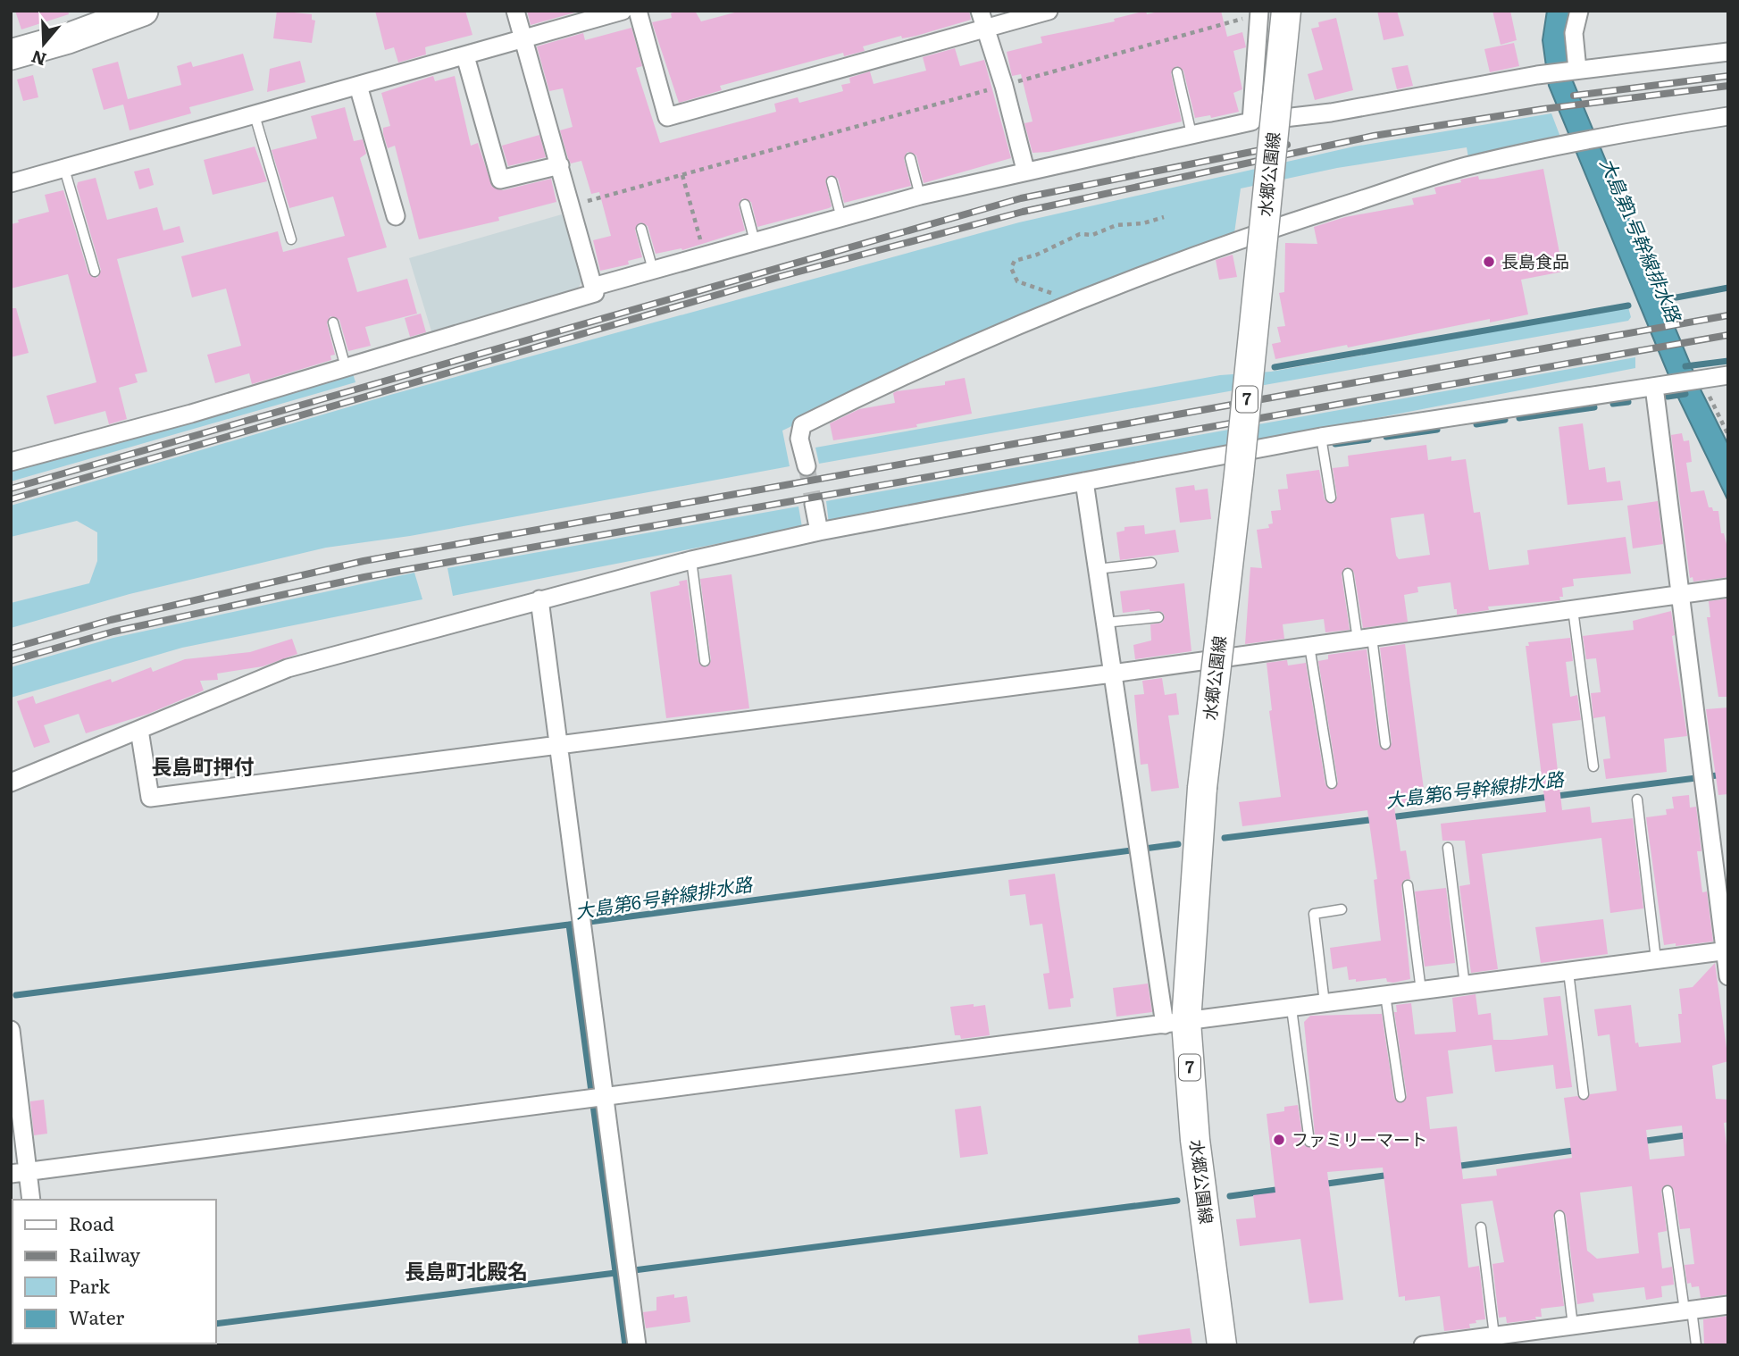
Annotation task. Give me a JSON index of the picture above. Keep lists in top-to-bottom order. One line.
{"streets":{"main road":["水郷公園線","7"]},"districts":["長島町押付","長島町北殿名"],"water":["大島第1号幹線排水路","大島第6号幹線排水路"],"places":["長島食品","ファミリーマート"],"legend":["Road","Railway","Park","Water"],"north":"bottom"}
